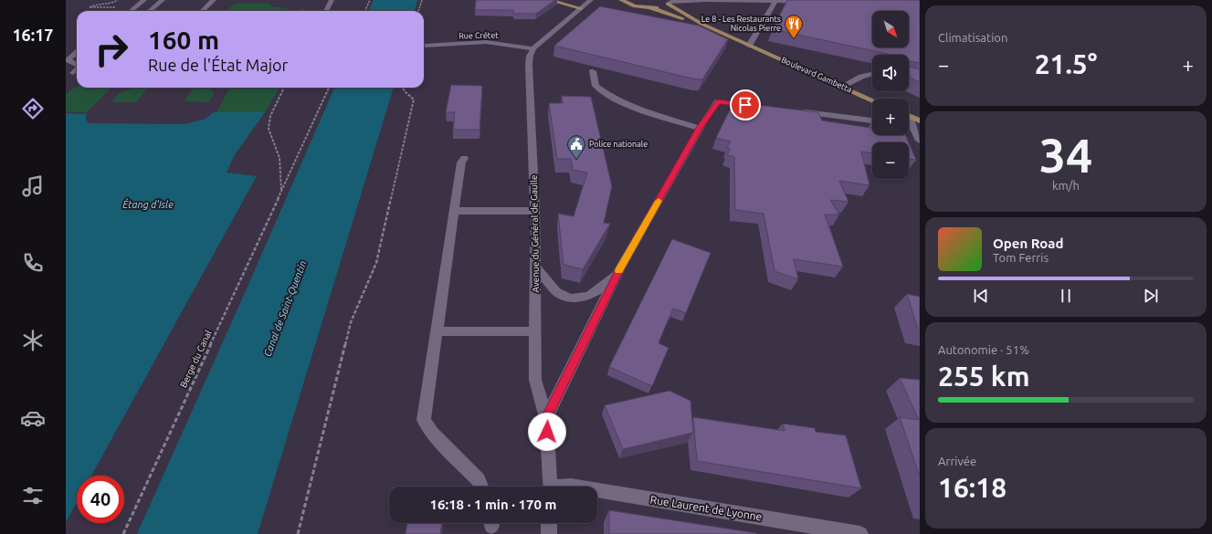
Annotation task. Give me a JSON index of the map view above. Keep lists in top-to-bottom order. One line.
{"streets":{"main road":["Boulevard Gambetta"],"street":["Rue Crétet","Avenue du Général de Gaulle","Rue Laurent de Lyonne"],"path":["Berge du Canal"]},"crossings":[["Rue Crétet","Avenue du Général de Gaulle"]],"water":["Étang d'Isle","Canal de Saint-Quentin"],"places":{"restaurant":["Le 8 - Les Restaurants Nicolas Pierre"],"public building":["Police nationale"]},"north":"bottom right","page":{"tabs":"16:17","tile":["Climatisation",["34","km/h"],["Autonomie · 51%","255 km"],["Arrivée","16:18"]],"map_buttons":["+","−"],"turn":["160 m","Rue de l'État Major"],"heat":["−","21.5°","+"],"song":["Open Road","Tom Ferris"],"limit":"40","trip":"16:18 · 1 min · 170 m"}}
